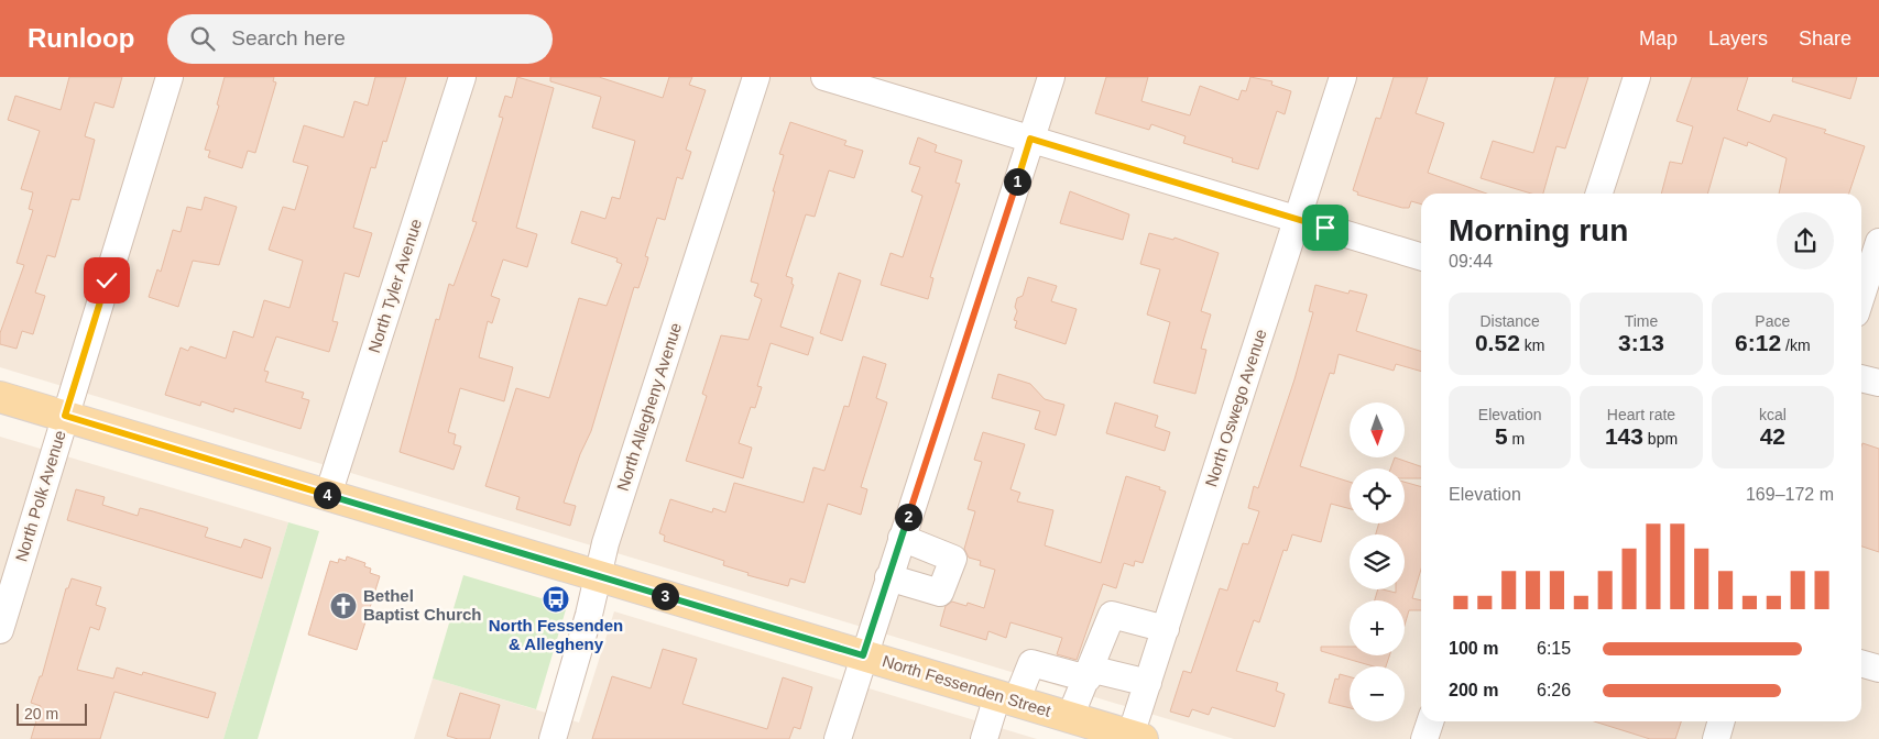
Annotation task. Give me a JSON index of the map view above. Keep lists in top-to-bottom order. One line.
{"streets":{"main road":["North Fessenden Street"],"street":["North Tyler Avenue","North Allegheny Avenue","North Oswego Avenue","North Polk Avenue"]},"crossings":[["North Tyler Avenue","North Fessenden Street"],["North Allegheny Avenue","North Fessenden Street"],["North Oswego Avenue","North Fessenden Street"],["North Polk Avenue","North Fessenden Street"]],"places":{"bus stop":["North Fessenden & Allegheny"],"church":["Bethel Baptist Church"]},"scale_bar":"20 m","north":"bottom","page":{"header":"Runloop","search":"Search here","nav":["Map","Layers","Share"],"pins":["1","4","2","3"],"heading":["Morning run","09:44"],"stats":[["Distance","0.52 km"],["Time","3:13"],["Pace","6:12 /km"],["Elevation","5 m"],["Heart rate","143 bpm"],["kcal","42"]],"map_buttons":["+","−"],"chart":["Elevation","169–172 m"],"list":[{"name":"100 m","note":"6:15"},{"name":"200 m","note":"6:26"}],"scale":"20 m"}}
